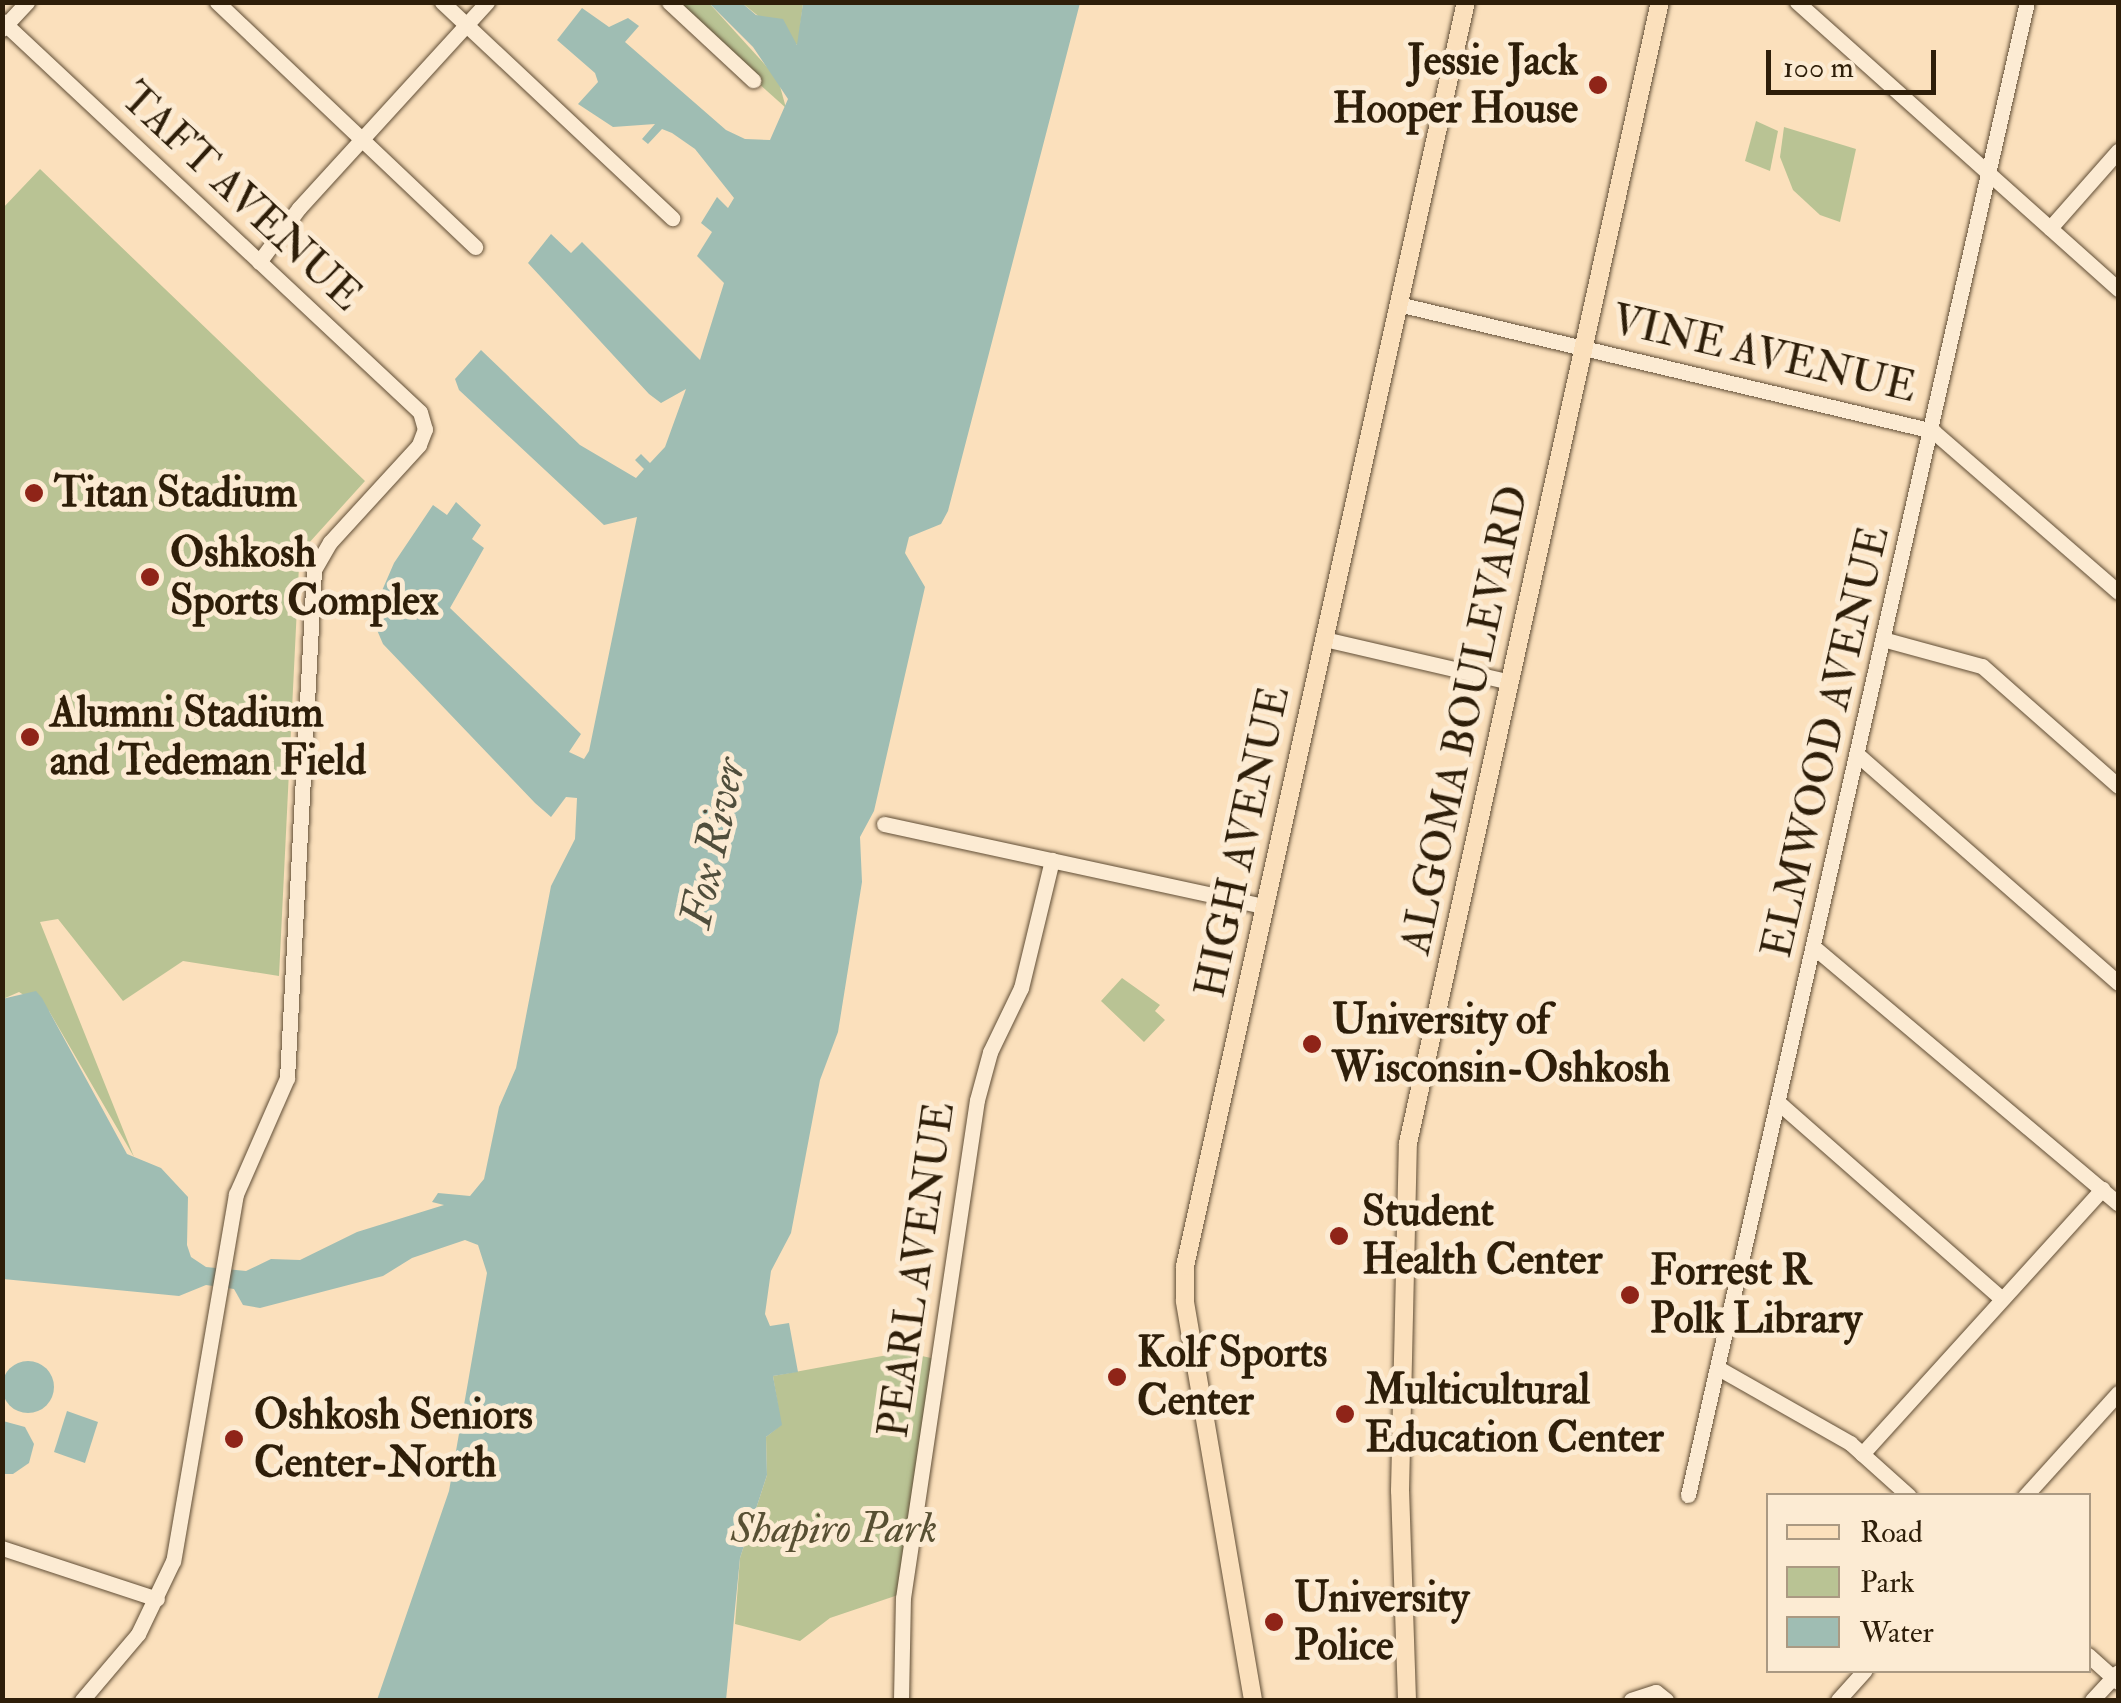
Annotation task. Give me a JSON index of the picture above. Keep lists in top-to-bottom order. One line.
{"streets":{"main road":["ALGOMA BOULEVARD","HIGH AVENUE"],"street":["TAFT AVENUE","VINE AVENUE","ELMWOOD AVENUE","PEARL AVENUE"]},"crossings":[["VINE AVENUE","ALGOMA BOULEVARD"],["VINE AVENUE","ELMWOOD AVENUE"],["VINE AVENUE","HIGH AVENUE"]],"water":["Fox River"],"parks":["Shapiro Park"],"places":["Jessie Jack Hooper House","Titan Stadium","Oshkosh Sports Complex","Alumni Stadium and Tedeman Field","University of Wisconsin-Oshkosh","Student Health Center","Forrest R Polk Library","Kolf Sports Center","Multicultural Education Center","Oshkosh Seniors Center-North","University Police"],"legend":["Road","Park","Water"],"scale_bar":"100 m"}
